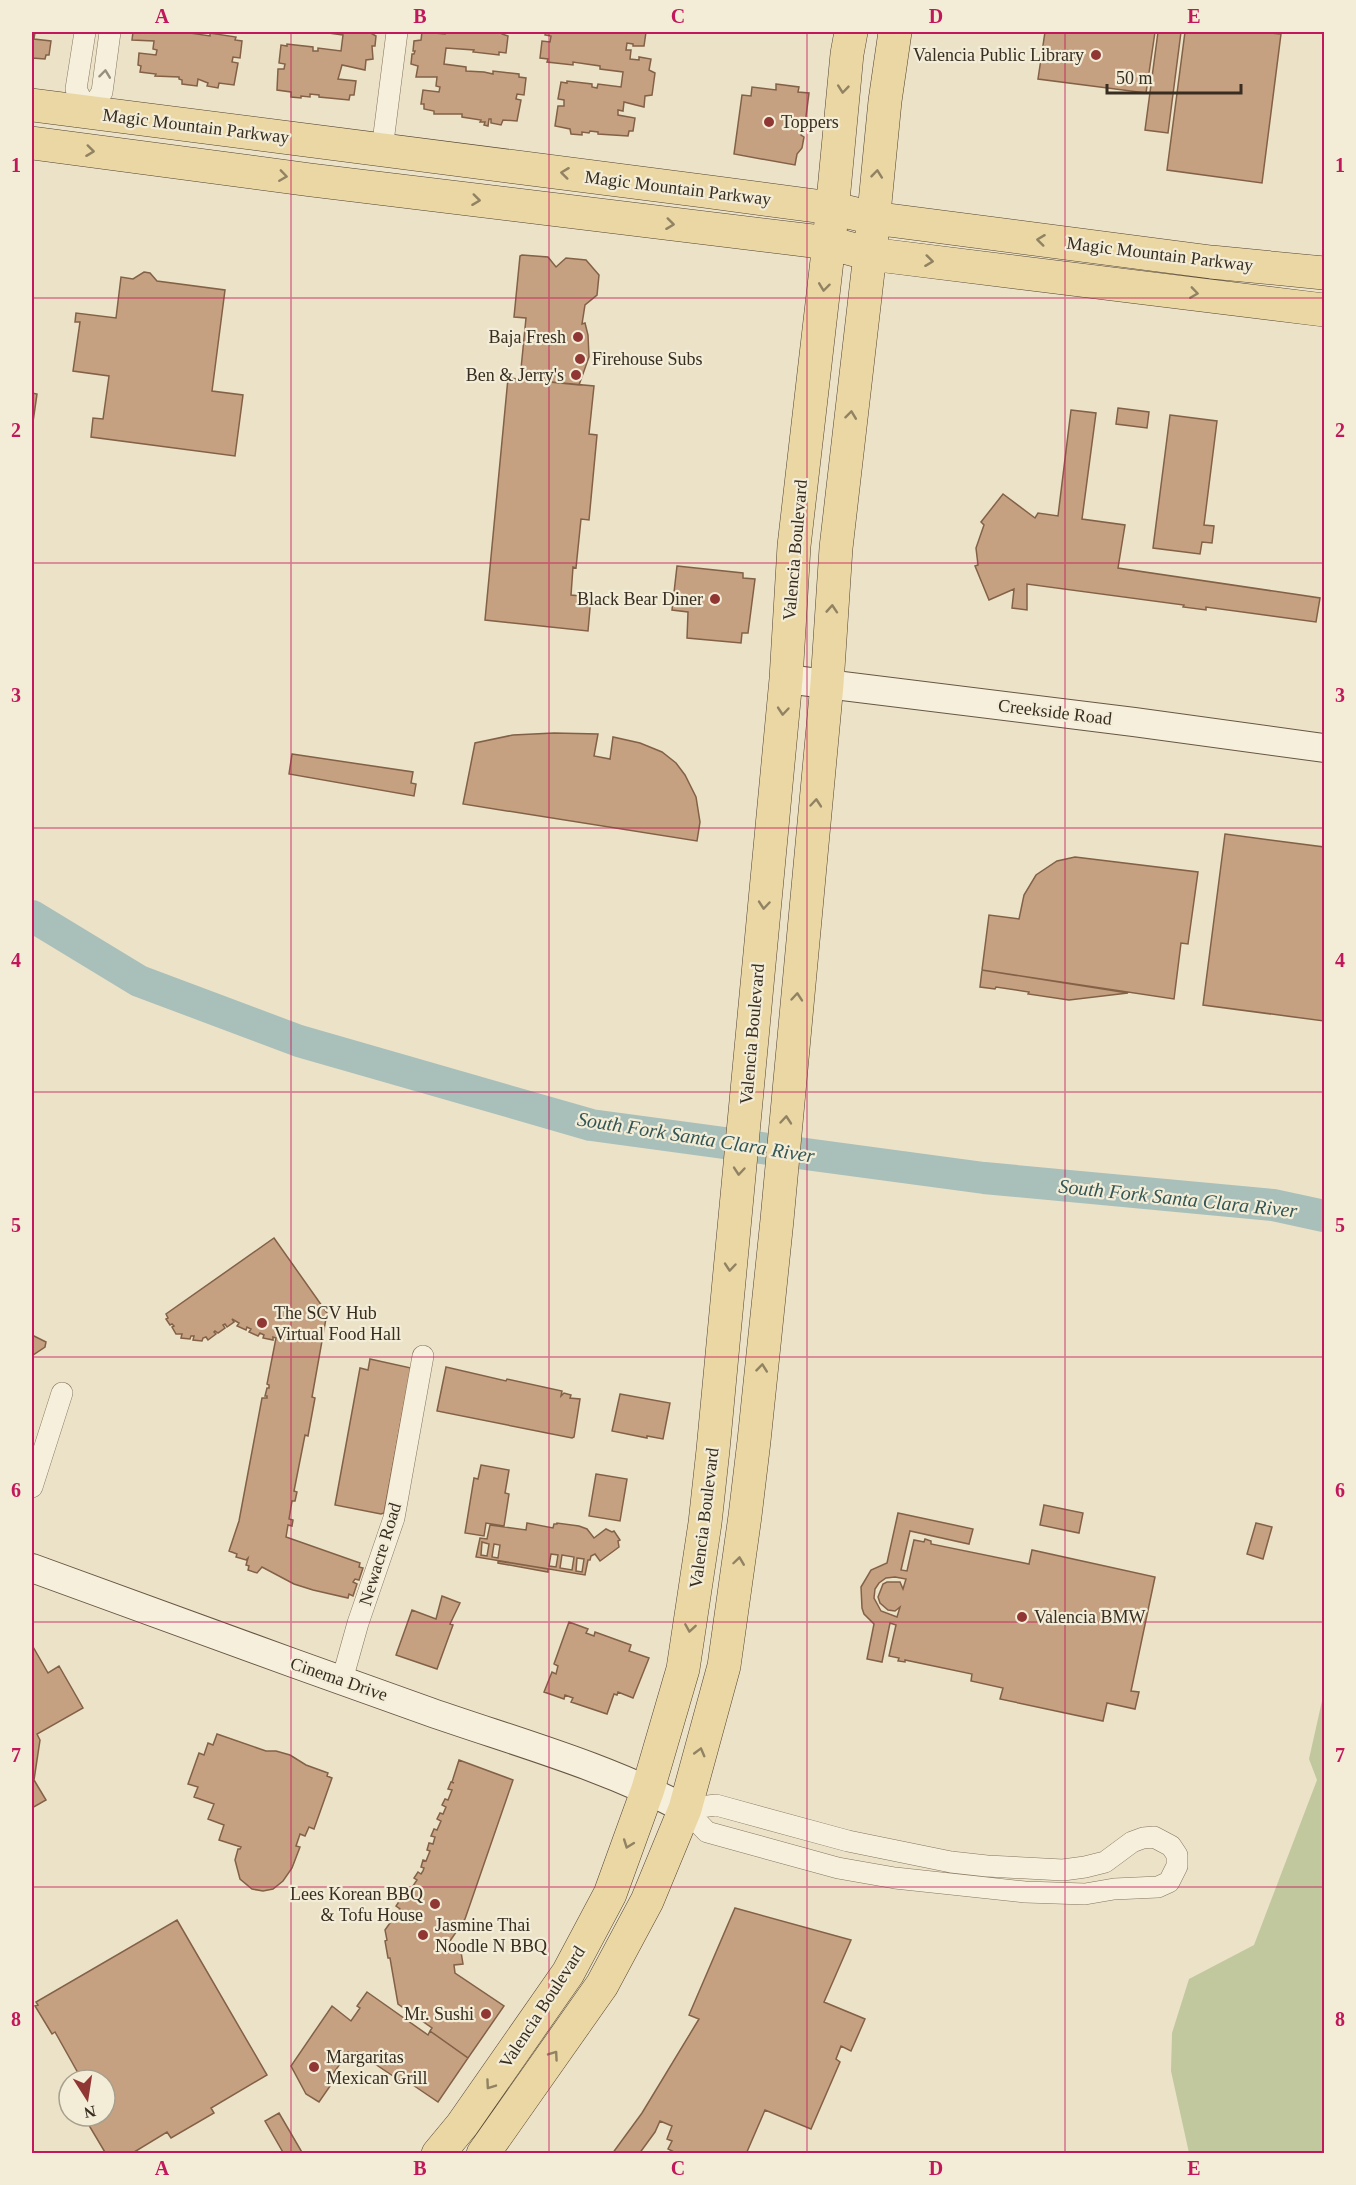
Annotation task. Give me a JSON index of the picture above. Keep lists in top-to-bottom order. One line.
{"streets":{"main road":["Magic Mountain Parkway","Valencia Boulevard"],"street":["Creekside Road","Newacre Road","Cinema Drive"]},"crossings":[["Magic Mountain Parkway","Valencia Boulevard"],["Valencia Boulevard","Creekside Road"],["Valencia Boulevard","Cinema Drive"],["Newacre Road","Cinema Drive"]],"water":["South Fork Santa Clara River"],"places":["Valencia Public Library","Toppers","Baja Fresh","Firehouse Subs","Ben & Jerry's","Black Bear Diner","The SCV Hub Virtual Food Hall","Valencia BMW","Lees Korean BBQ & Tofu House","Jasmine Thai Noodle N BBQ","Mr. Sushi","Margaritas Mexican Grill"],"scale_bar":"50 m","north":"bottom","grid":{"columns":["A","B","C","D","E"],"rows":["1","2","3","4","5","6","7","8"]}}
